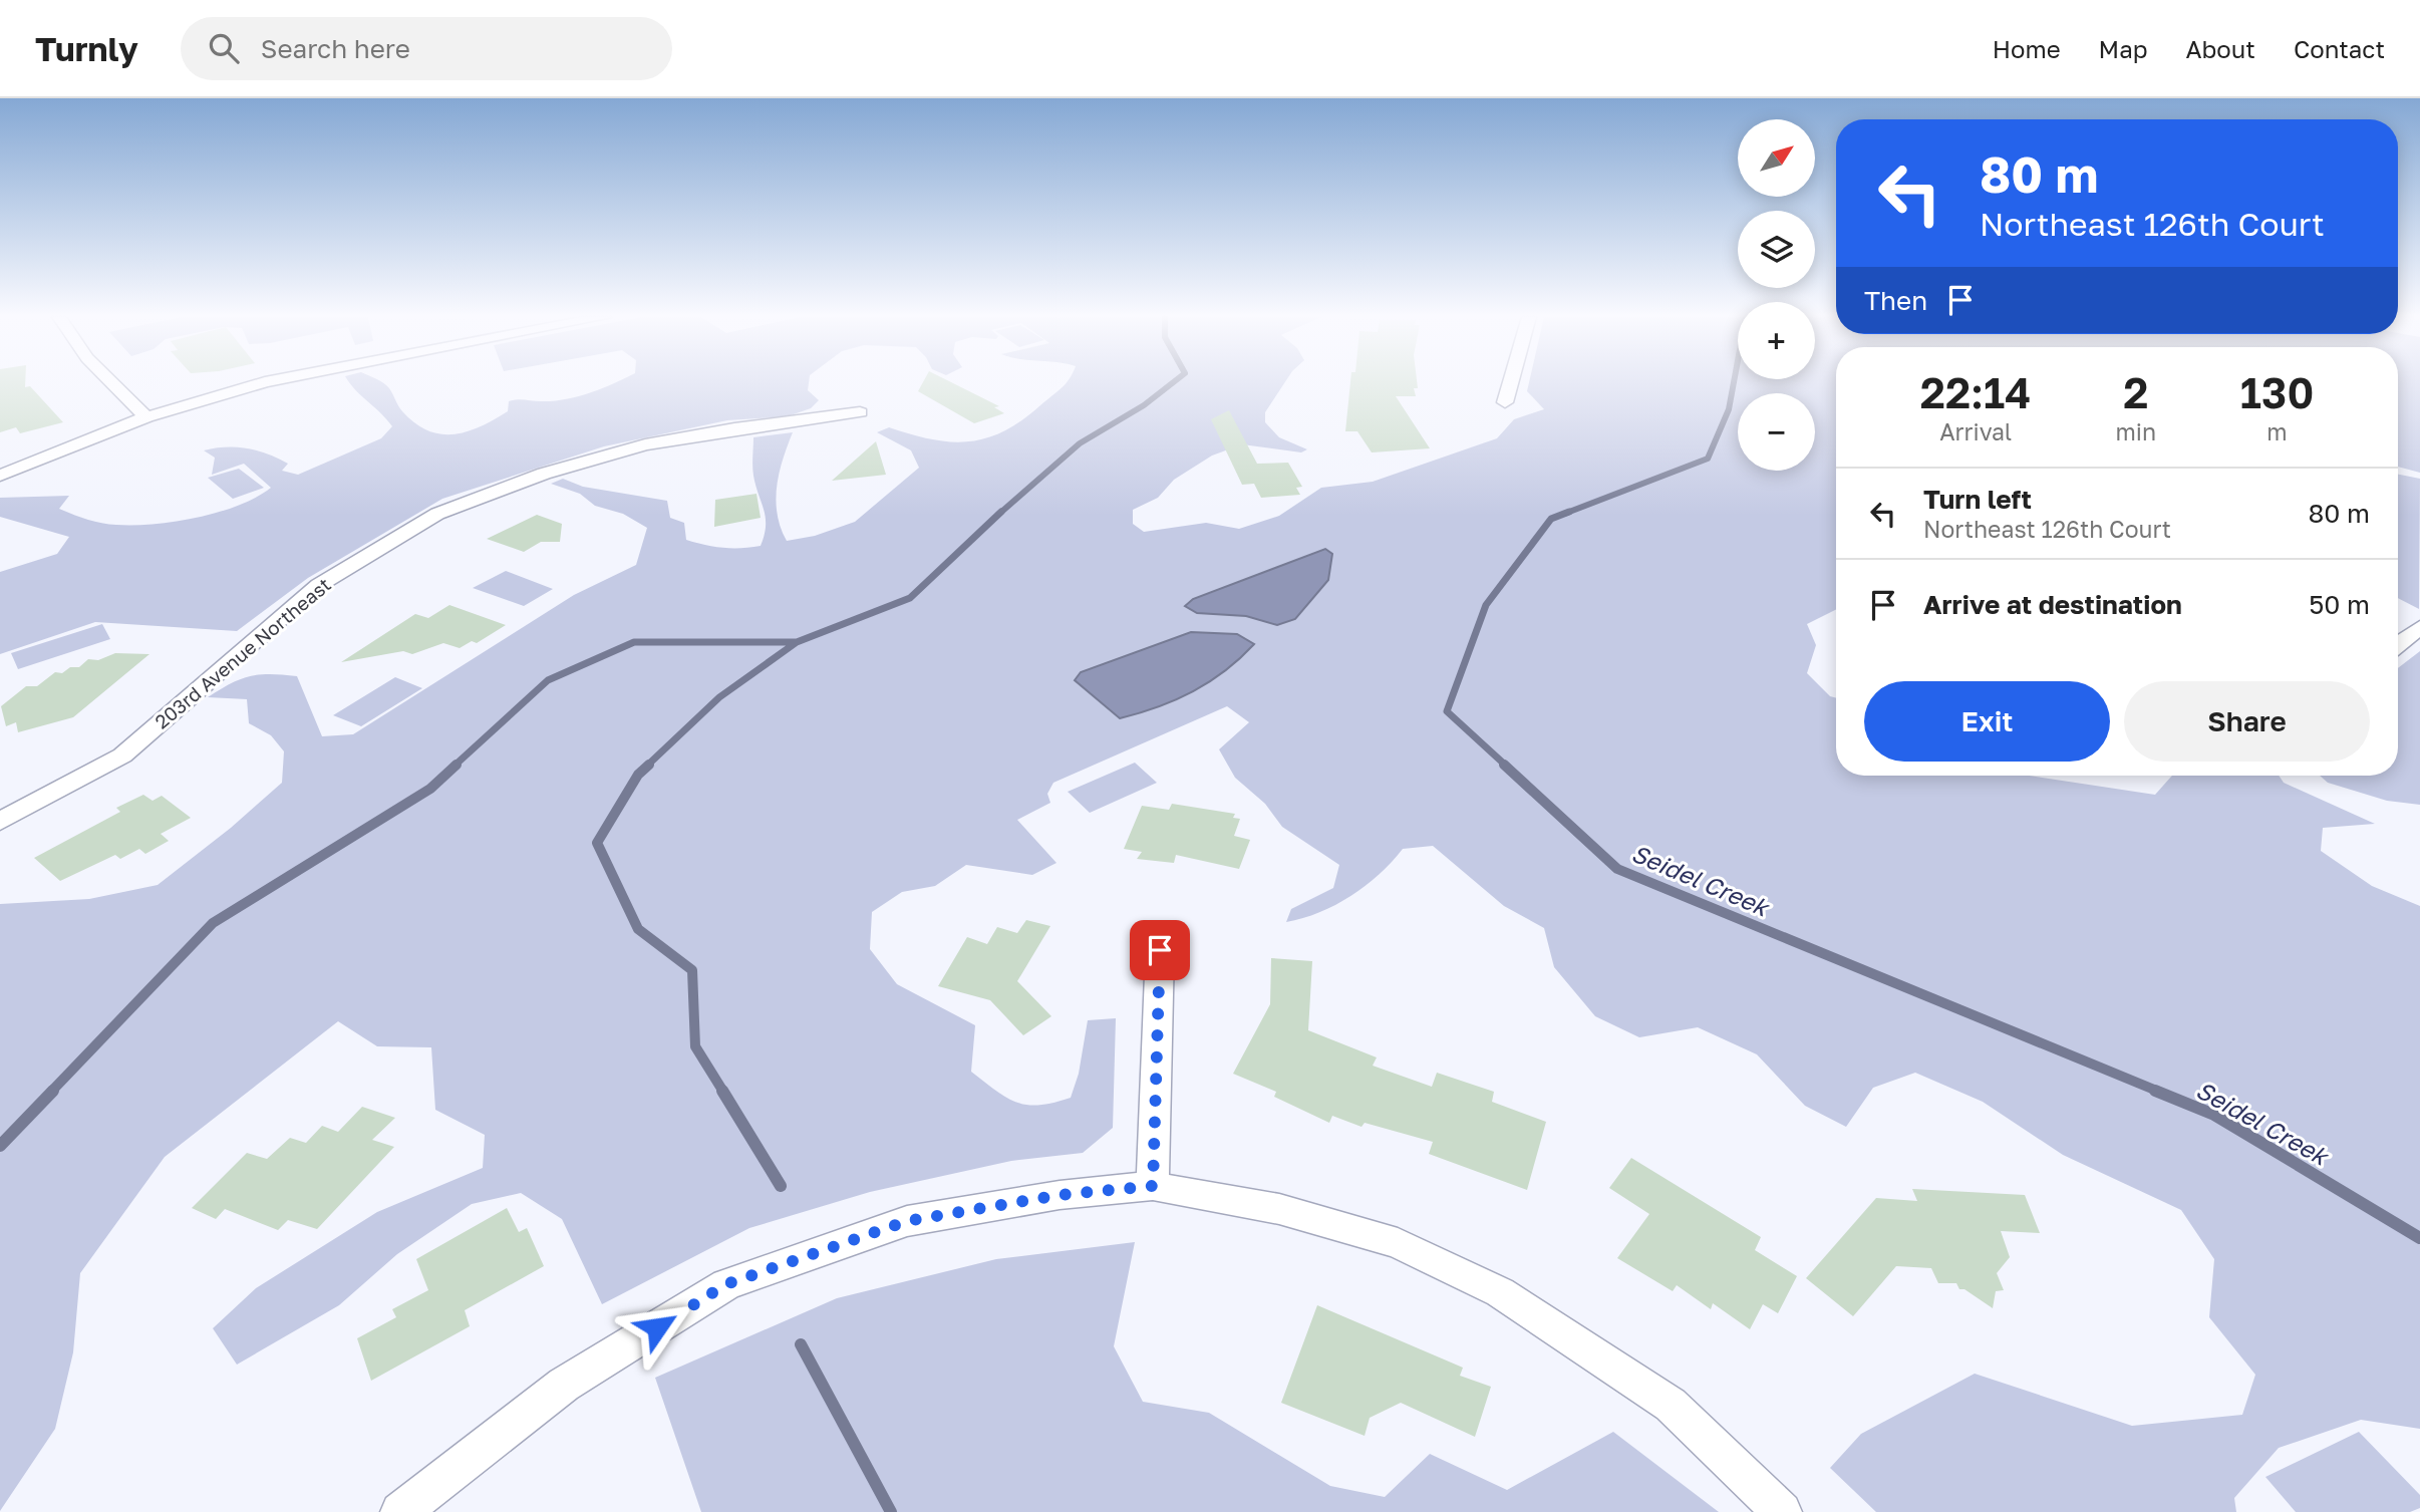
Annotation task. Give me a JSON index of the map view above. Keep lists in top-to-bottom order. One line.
{"streets":{"street":["203rd Avenue Northeast"]},"water":["Seidel Creek"],"north":"top right","page":{"header":"Turnly","search":"Search here","nav":["Home","Map","About","Contact"],"map_buttons":["+","−"],"turn":["80 m","Northeast 126th Court"],"then":"Then","eta":["22:14","Arrival","2","min","130","m"],"list":[{"name":"Turn left","note":"Northeast 126th Court","value":"80 m"},{"name":"Arrive at destination","value":"50 m"}],"buttons":["Exit","Share"]}}
